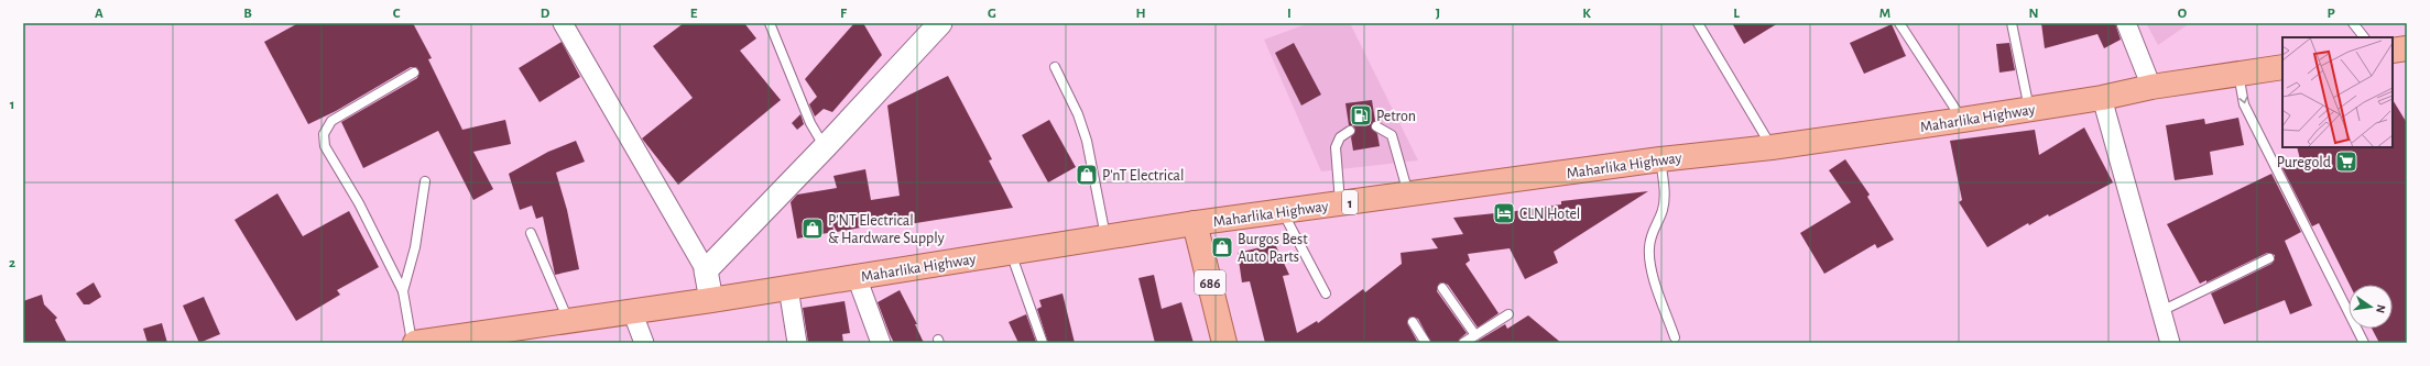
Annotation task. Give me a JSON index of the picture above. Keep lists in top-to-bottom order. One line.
{"streets":{"main road":["Maharlika Highway","1","686"]},"crossings":[["Maharlika Highway","686"]],"places":{"fuel station":["Petron"],"supermarket":["Puregold"],"shop":["P'nT Electrical","P'NT Electrical & Hardware Supply","Burgos Best Auto Parts"],"hotel":["CLN Hotel"]},"north":"right","grid":{"columns":["A","B","C","D","E","F","G","H","I","J","K","L","M","N","O","P"],"rows":["1","2"]}}
